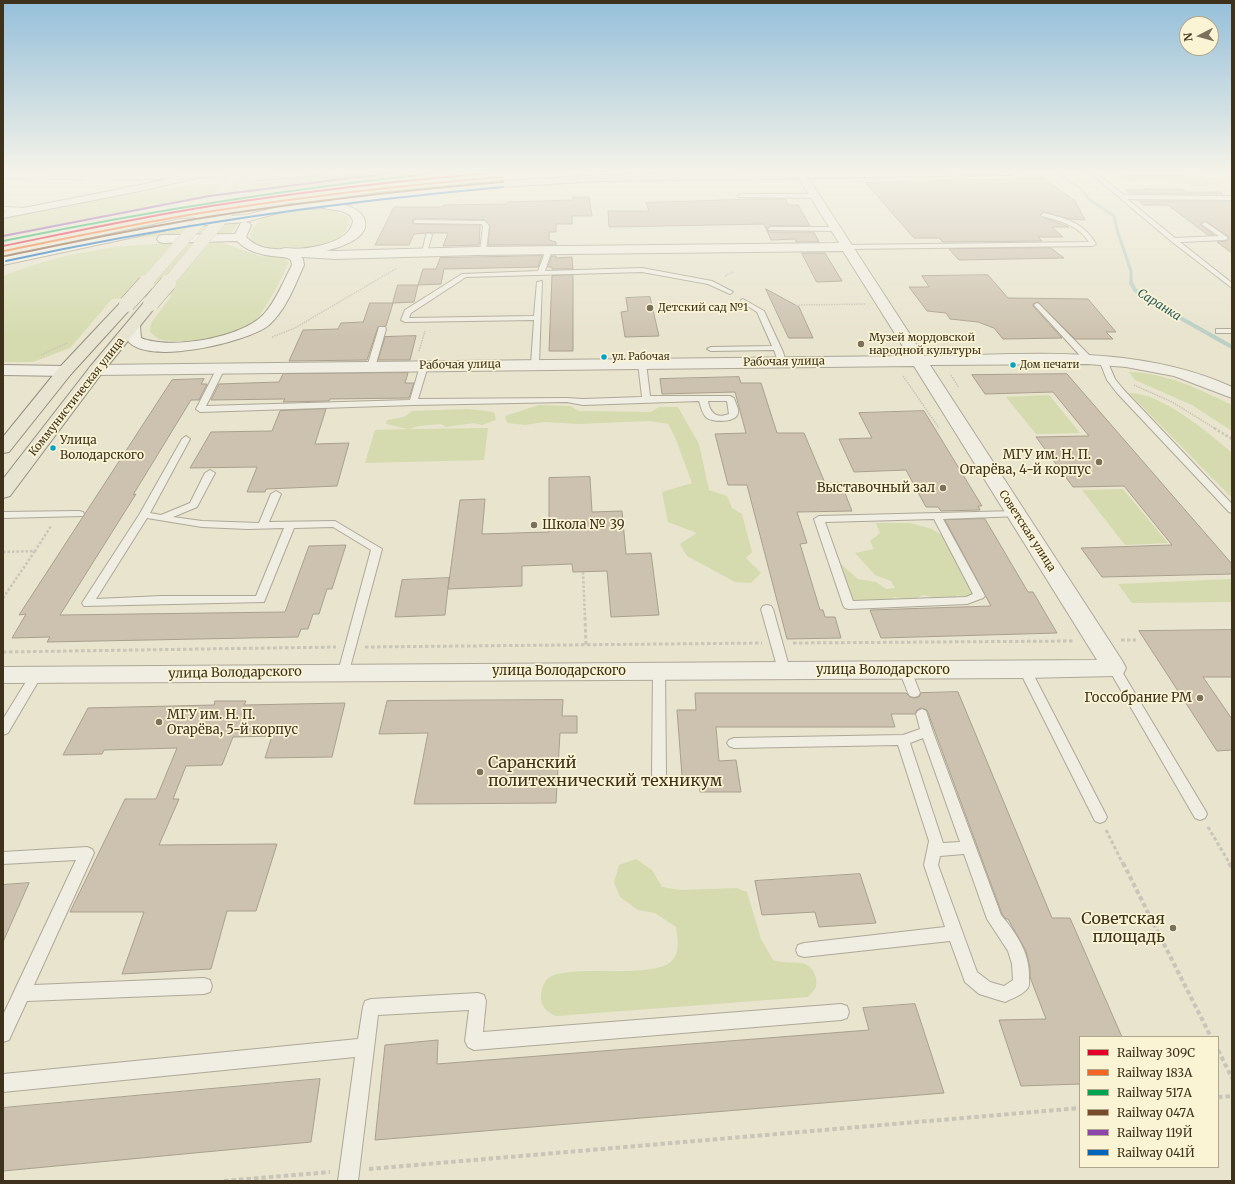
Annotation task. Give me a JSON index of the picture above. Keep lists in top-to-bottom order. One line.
{"streets":{"main road":["Рабочая улица","Коммунистическая улица"],"street":["Советская улица","улица Володарского"]},"crossings":[["Рабочая улица","Коммунистическая улица"],["Рабочая улица","Советская улица"],["Советская улица","улица Володарского"]],"water":["Саранка"],"places":["Детский сад №1","Музей мордовской народной культуры","ул. Рабочая","Дом печати","Улица Володарского","МГУ им. Н. П. Огарёва, 4-й корпус","Выставочный зал","Школа № 39","Госсобрание РМ","МГУ им. Н. П. Огарёва, 5-й корпус","Саранский политехнический техникум","Советская площадь"],"lines":["rail line 309С","rail line 183А","rail line 517А","rail line 047А","rail line 119Й","rail line 041Й"],"legend":["Railway 309С","Railway 183А","Railway 517А","Railway 047А","Railway 119Й","Railway 041Й"],"north":"left"}
